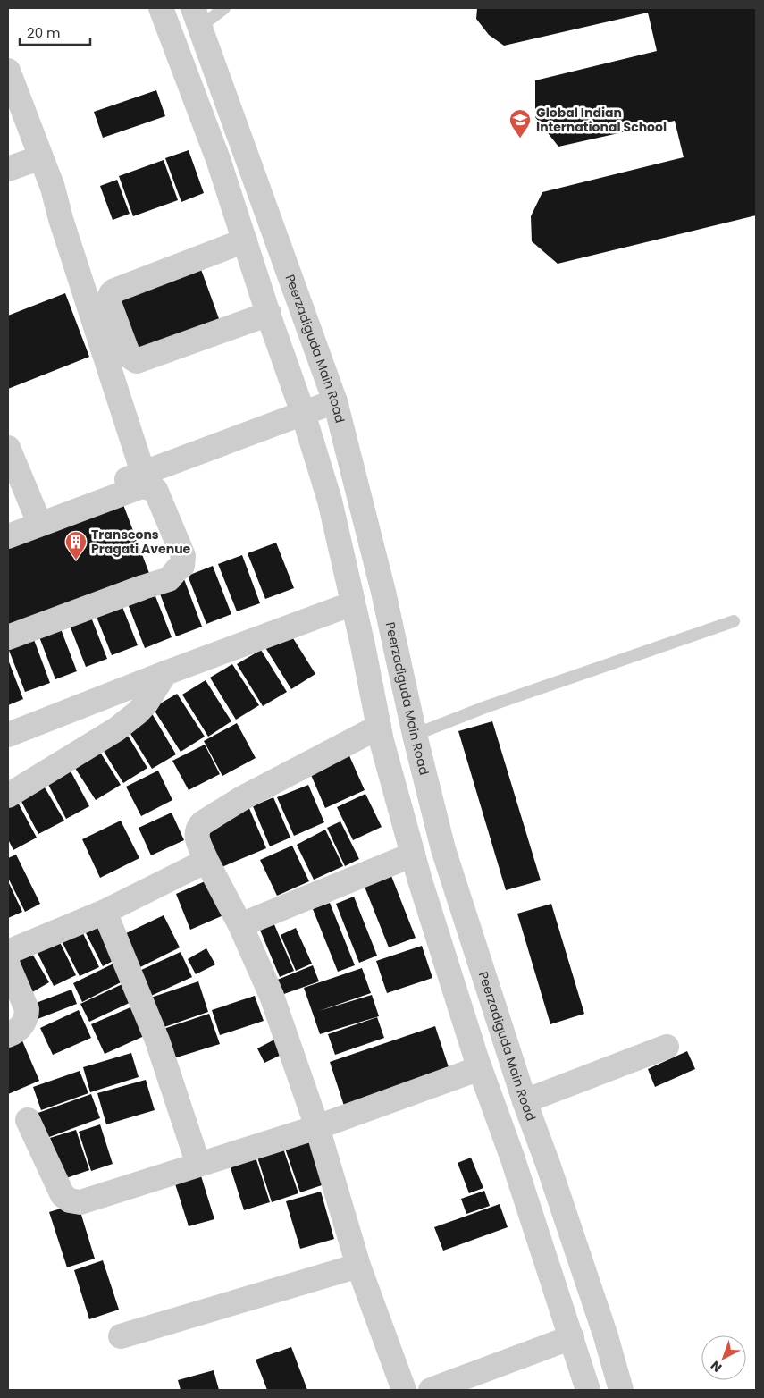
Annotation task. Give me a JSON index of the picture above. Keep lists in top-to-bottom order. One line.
{"streets":{"street":["Peerzadiguda Main Road"]},"places":{"school or university":["Global Indian International School"],"building":["Transcons Pragati Avenue"]},"scale_bar":"20 m","north":"bottom left"}
